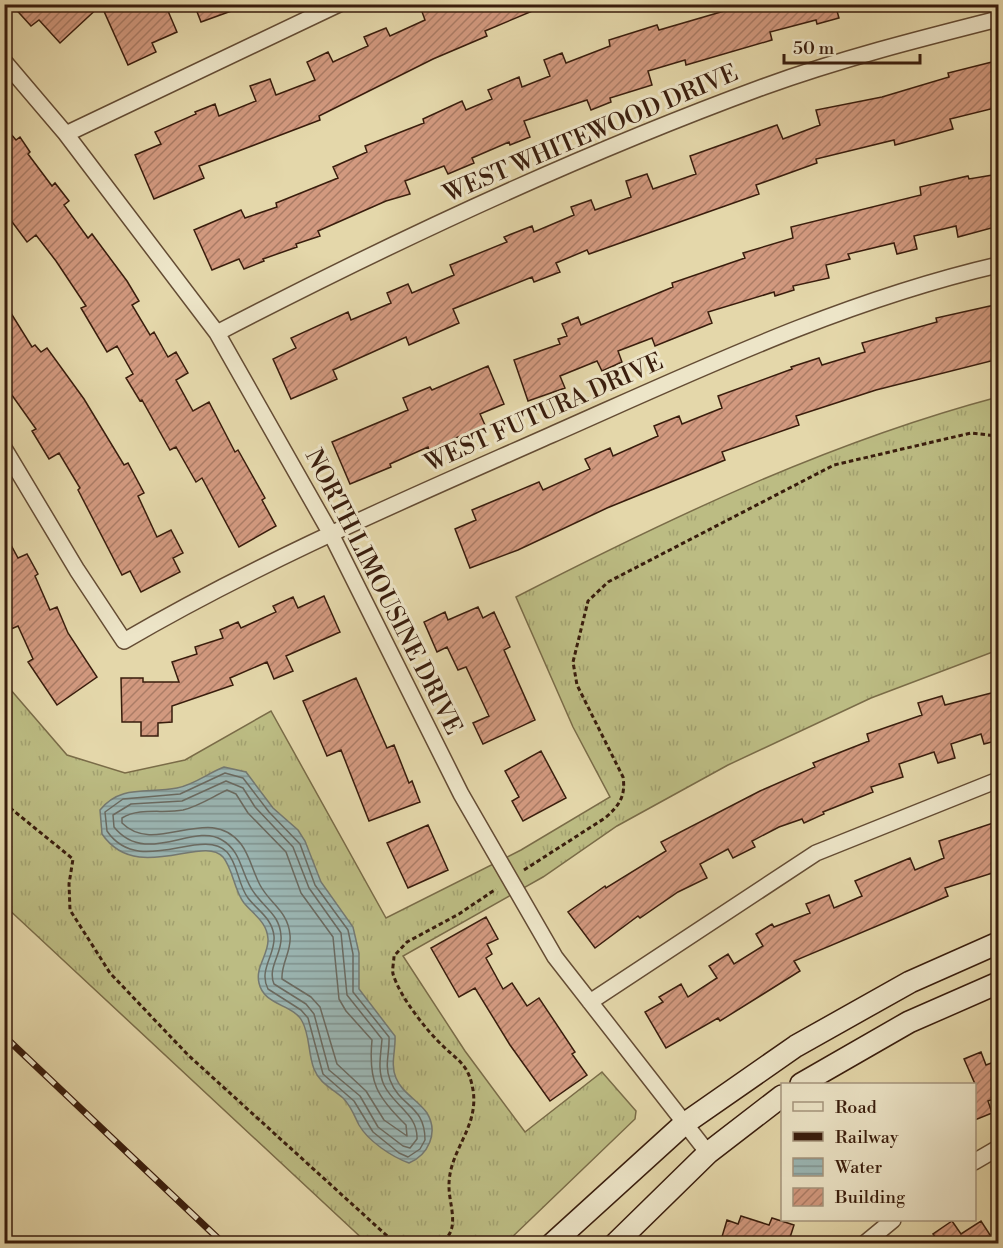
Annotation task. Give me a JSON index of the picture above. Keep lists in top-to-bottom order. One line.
{"streets":{"street":["WEST WHITEWOOD DRIVE","WEST FUTURA DRIVE","NORTH LIMOUSINE DRIVE"]},"crossings":[["WEST WHITEWOOD DRIVE","NORTH LIMOUSINE DRIVE"],["WEST FUTURA DRIVE","NORTH LIMOUSINE DRIVE"]],"legend":["Road","Railway","Water","Building"],"scale_bar":"50 m"}
